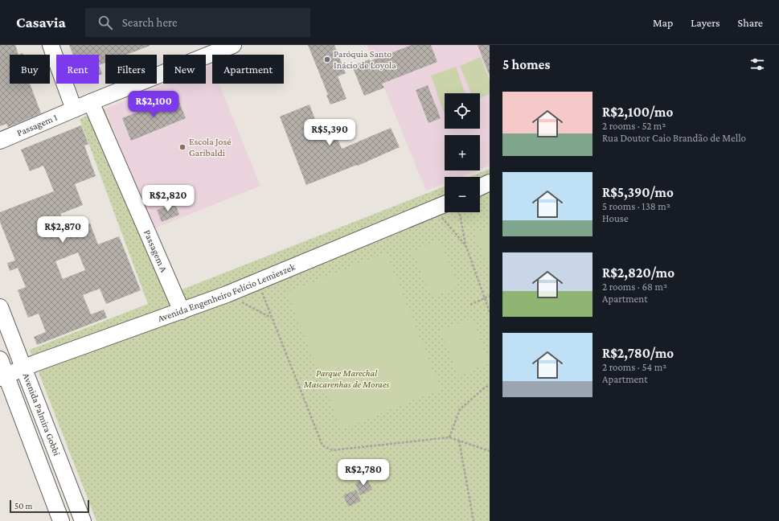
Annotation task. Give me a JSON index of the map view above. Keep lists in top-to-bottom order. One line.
{"streets":{"street":["Passagem 1","Passagem A","Avenida Engenheiro Felício Lemieszek","Avenida Palmira Gobbi"]},"crossings":[["Passagem 1","Passagem A"],["Passagem A","Avenida Engenheiro Felício Lemieszek"],["Avenida Engenheiro Felício Lemieszek","Avenida Palmira Gobbi"]],"parks":["Parque Marechal Mascarenhas de Moraes"],"places":["Paróquia Santo Inácio de Loyola","Escola José Garibaldi"],"scale_bar":"50 m","page":{"header":"Casavia","search":"Search here","nav":["Map","Layers","Share"],"heading":"5 homes","chip":["Buy","Rent","Filters","New","Apartment"],"list":[{"name":"R$2,100/mo","note":"2 rooms · 52 m² · Rua Doutor Caio Brandão de Mello"},{"name":"R$5,390/mo","note":"5 rooms · 138 m² · House"},{"name":"R$2,820/mo","note":"2 rooms · 68 m² · Apartment"},{"name":"R$2,780/mo","note":"2 rooms · 54 m² · Apartment"}],"price":["R$2,100","R$5,390","R$2,820","R$2,870","R$2,780"],"map_buttons":["+","−"],"scale":"50 m"}}
